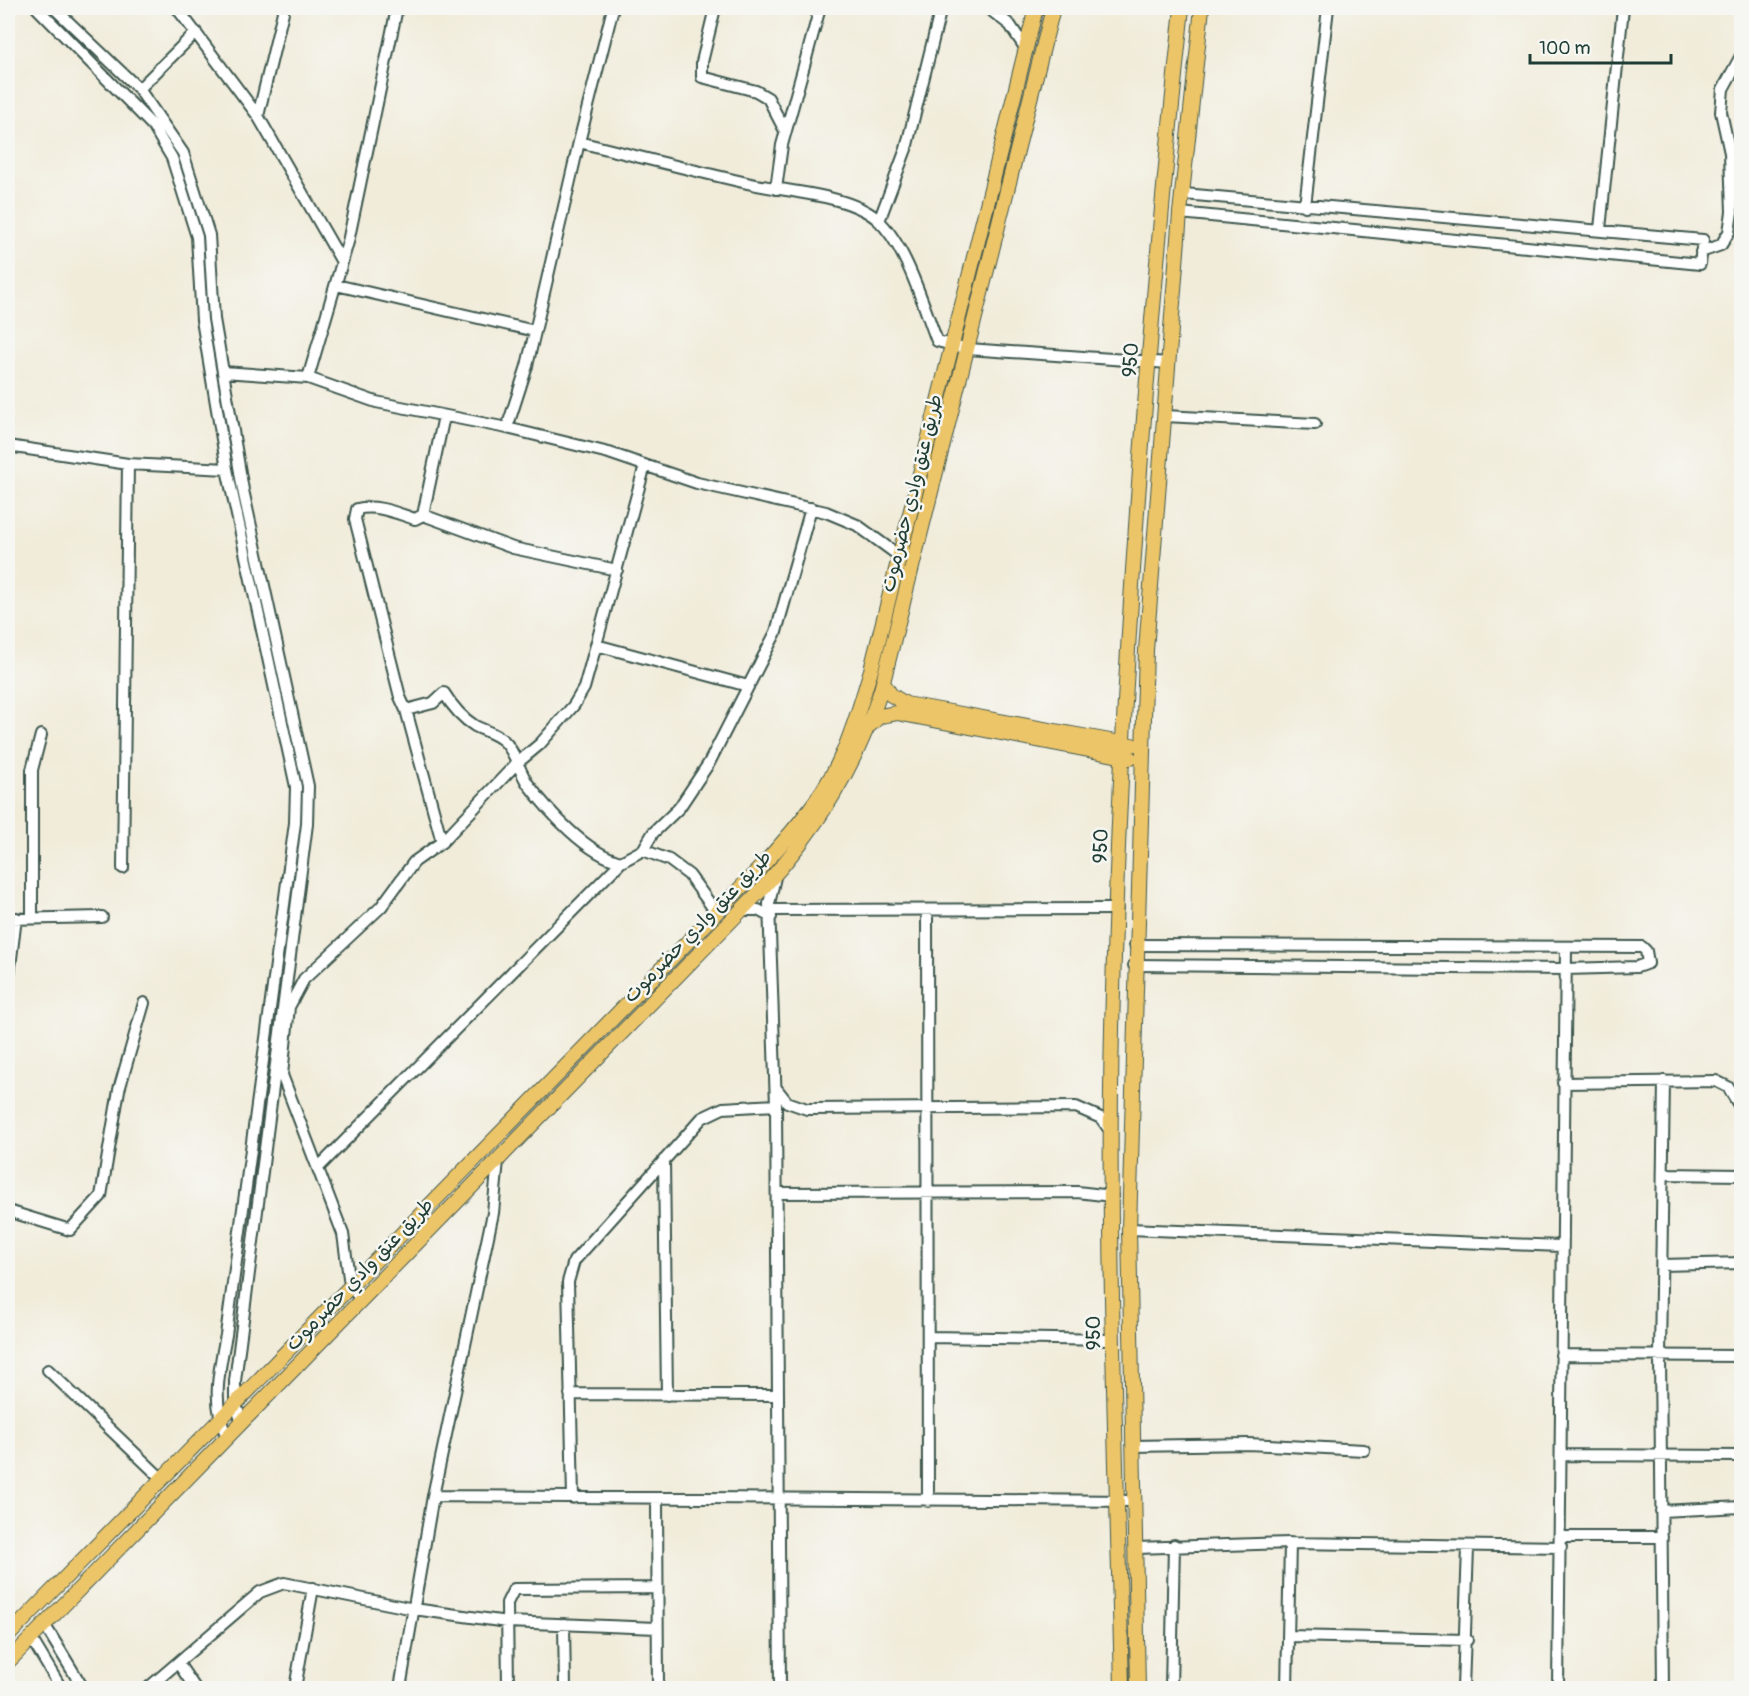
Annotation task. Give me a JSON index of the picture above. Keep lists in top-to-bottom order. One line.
{"streets":{"main road":["950","طريق عتق وادي حضرموت"]},"scale_bar":"100 m"}
